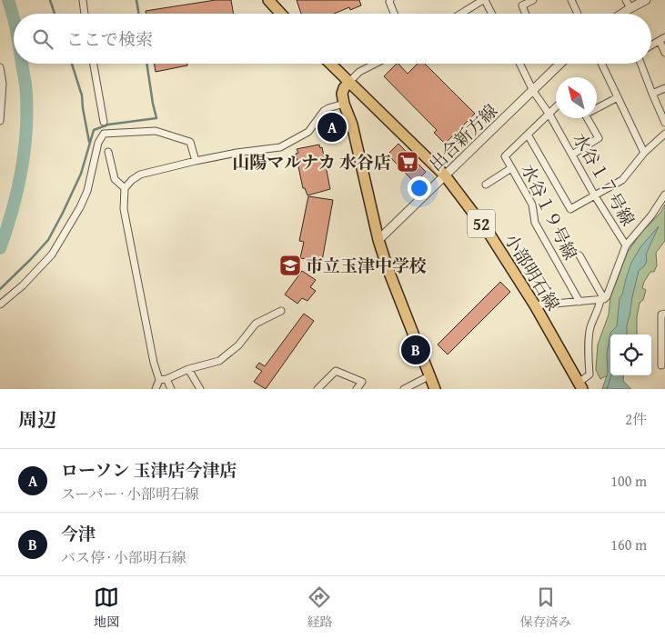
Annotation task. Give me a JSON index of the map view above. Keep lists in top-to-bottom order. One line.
{"streets":{"main road":["52","小部明石線"],"street":["出合新方線","水谷１７号線","水谷１９号線"]},"crossings":[["出合新方線","水谷１７号線"],["出合新方線","小部明石線"],["水谷１７号線","水谷１９号線"]],"places":{"supermarket":["山陽マルナカ 水谷店"],"school or university":["市立玉津中学校"]},"north":"top left","page":{"search":"ここで検索","pins":["A","B"],"heading":["周辺","2件"],"list":[{"mark":"A","name":"ローソン 玉津店今津店","note":"スーパー · 小部明石線","value":"100 m"},{"mark":"B","name":"今津","note":"バス停 · 小部明石線","value":"160 m"}],"nav":["地図","経路","保存済み"]}}
